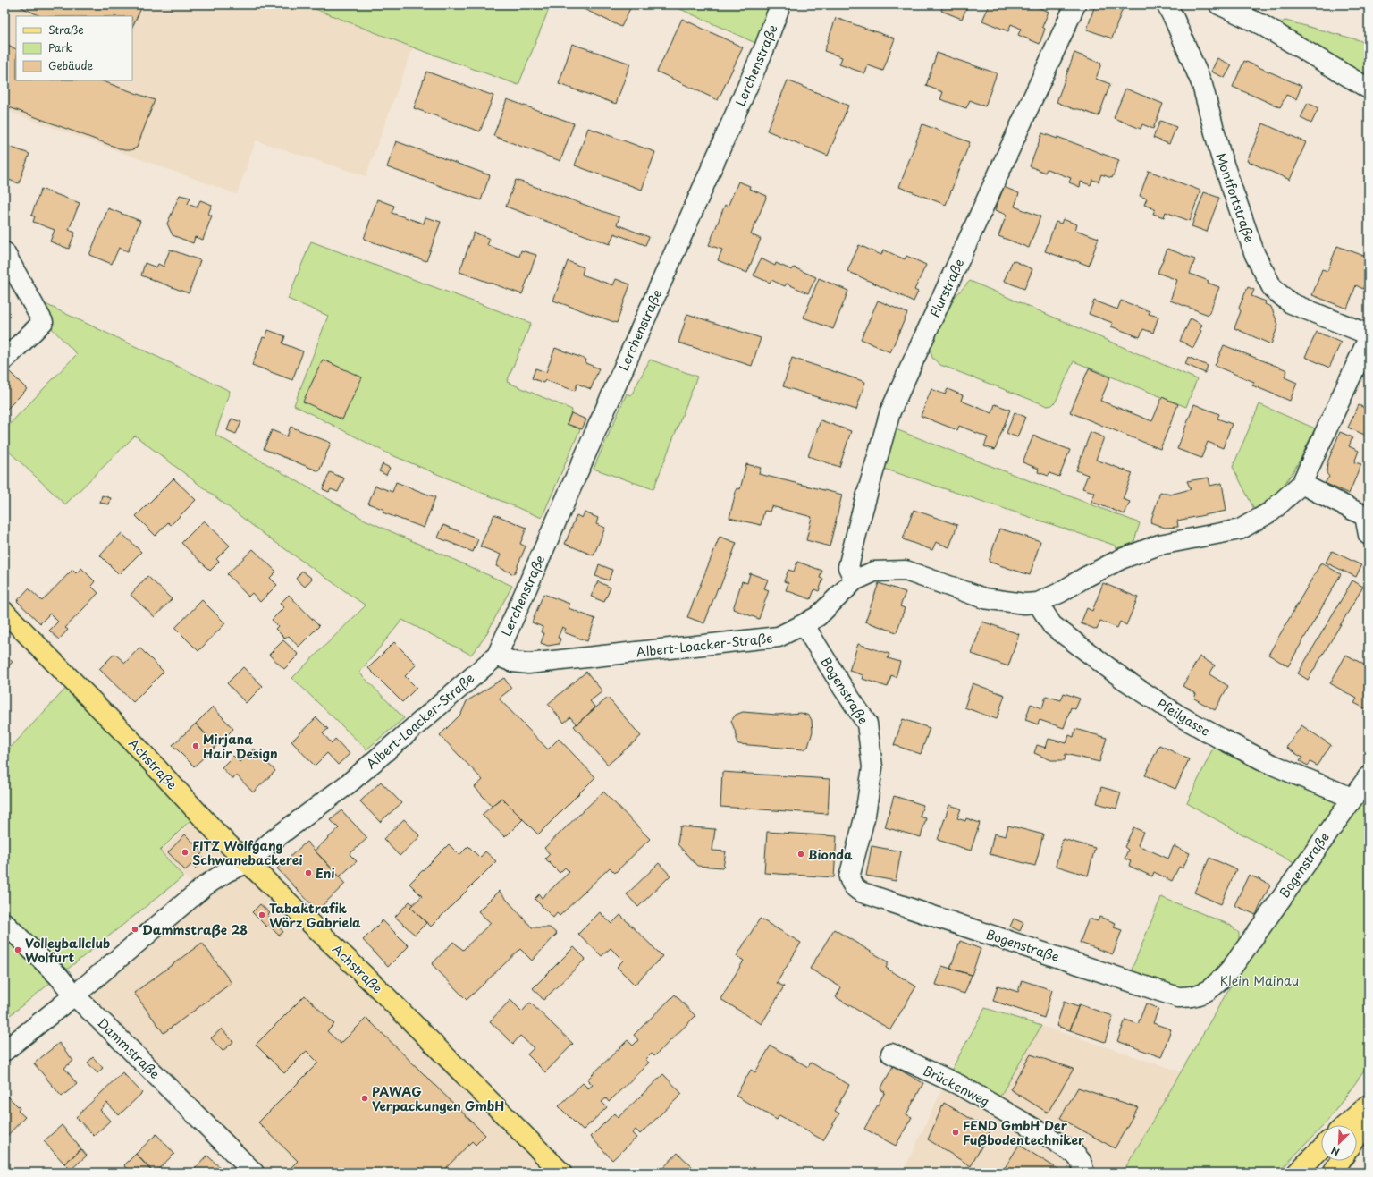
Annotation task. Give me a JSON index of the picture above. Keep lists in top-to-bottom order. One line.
{"streets":{"main road":["Achstraße"],"street":["Lerchenstraße","Montfortstraße","Flurstraße","Albert-Loacker-Straße","Bogenstraße","Pfeilgasse","Dammstraße","Brückenweg"]},"crossings":[["Lerchenstraße","Albert-Loacker-Straße"],["Flurstraße","Albert-Loacker-Straße"],["Albert-Loacker-Straße","Bogenstraße"],["Albert-Loacker-Straße","Pfeilgasse"],["Albert-Loacker-Straße","Achstraße"],["Albert-Loacker-Straße","Dammstraße"],["Bogenstraße","Pfeilgasse"]],"parks":["Klein Mainau"],"places":["Mirjana Hair Design","FITZ Wolfgang Schwanebackerei","Bionda","Eni","Tabaktrafik Wörz Gabriela","Dammstraße 28","Volleyballclub Wolfurt","PAWAG Verpackungen GmbH","FEND GmbH Der Fußbodentechniker"],"legend":["Straße","Park","Gebäude"],"north":"bottom left"}
